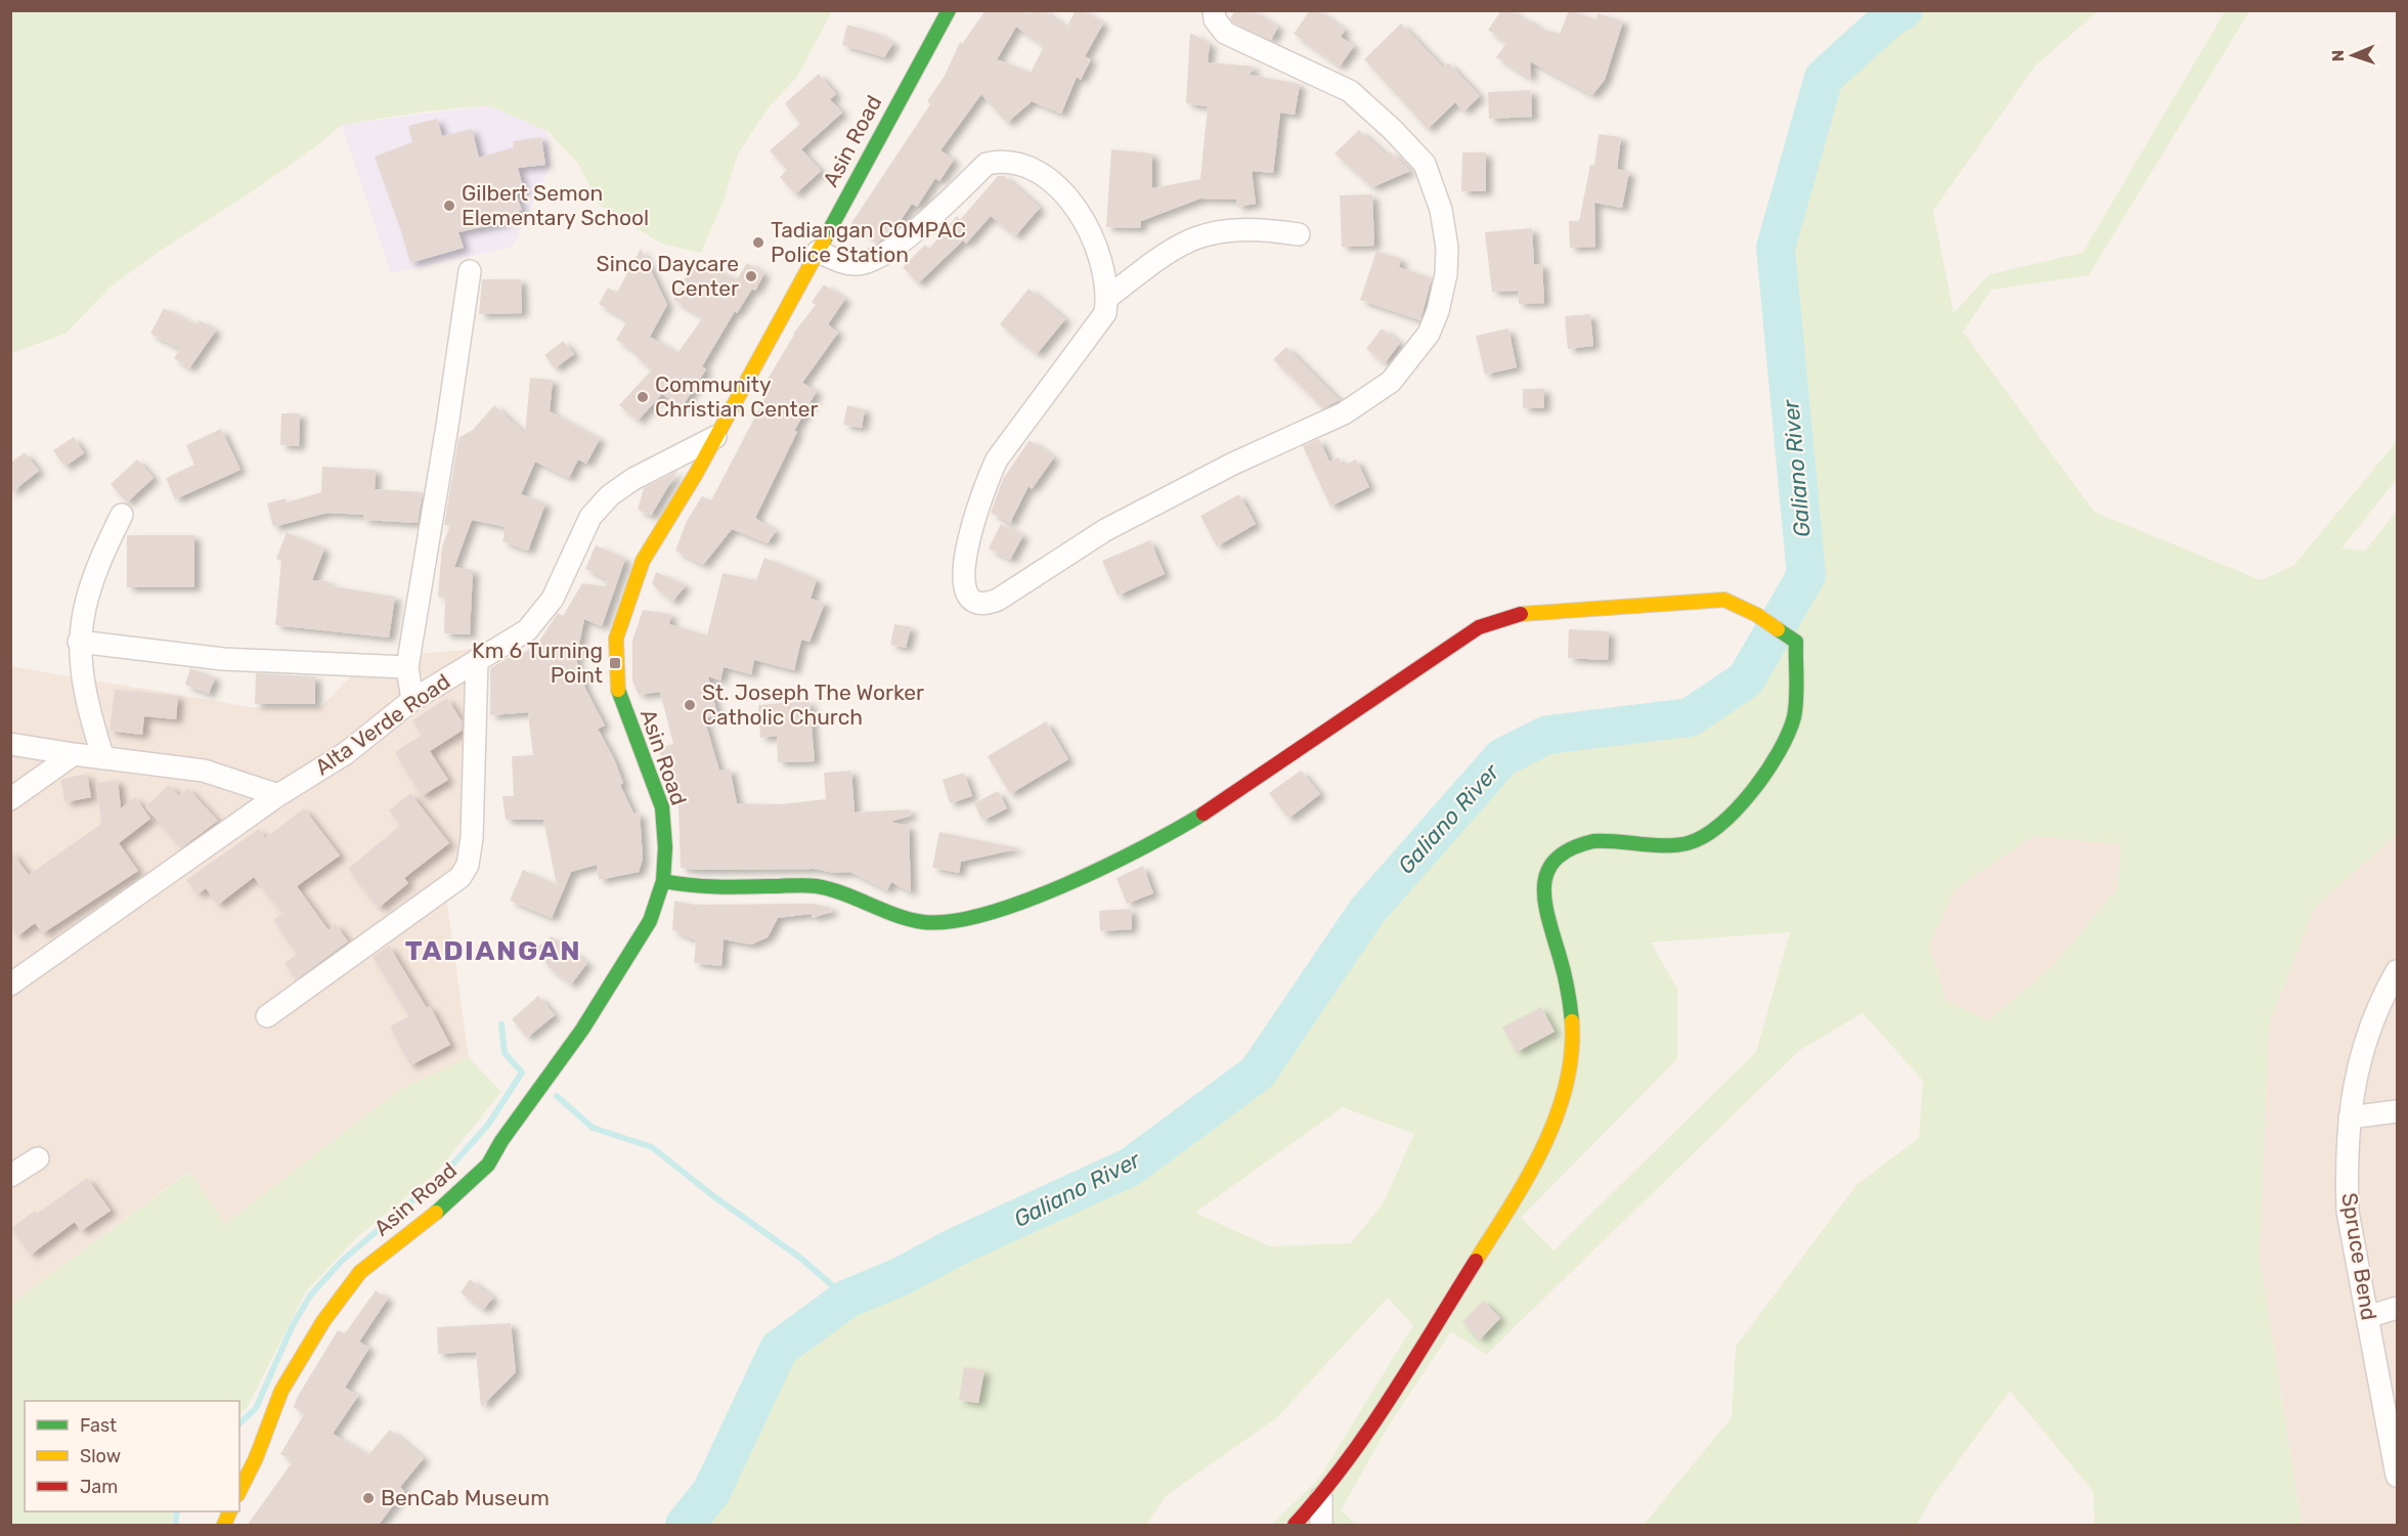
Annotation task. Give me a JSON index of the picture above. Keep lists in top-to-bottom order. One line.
{"streets":{"street":["Asin Road","Alta Verde Road","Spruce Bend"]},"crossings":[["Asin Road","Alta Verde Road"]],"districts":["TADIANGAN"],"water":["Galiano River"],"places":{"other":["Gilbert Semon Elementary School","Tadiangan COMPAC Police Station","Sinco Daycare Center","Community Christian Center","St. Joseph The Worker Catholic Church","BenCab Museum"],"transit":["Km 6 Turning Point"]},"legend":["Fast","Slow","Jam"],"north":"left"}
